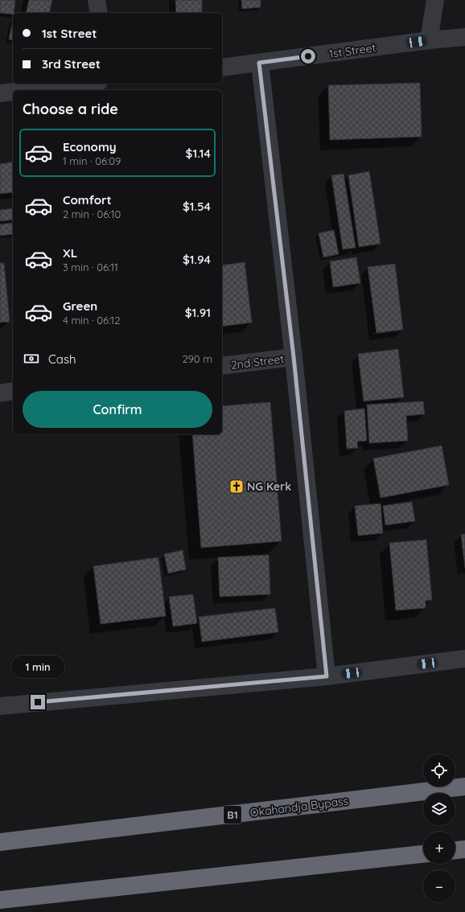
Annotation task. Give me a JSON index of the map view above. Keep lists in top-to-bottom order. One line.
{"streets":{"highway":["Okahandja Bypass","B1"],"street":["1st Street","2nd Street"]},"places":{"church":["NG Kerk"]},"page":{"banner":["1st Street","3rd Street"],"heading":"Choose a ride","list":[{"name":"Economy","note":"1 min · 06:09","value":"$1.14"},{"name":"Comfort","note":"2 min · 06:10","value":"$1.54"},{"name":"XL","note":"3 min · 06:11","value":"$1.94"},{"name":"Green","note":"4 min · 06:12","value":"$1.91"}],"pay":["Cash","290 m"],"buttons":"Confirm","bubble":"1 min","map_buttons":["+","−"]}}
